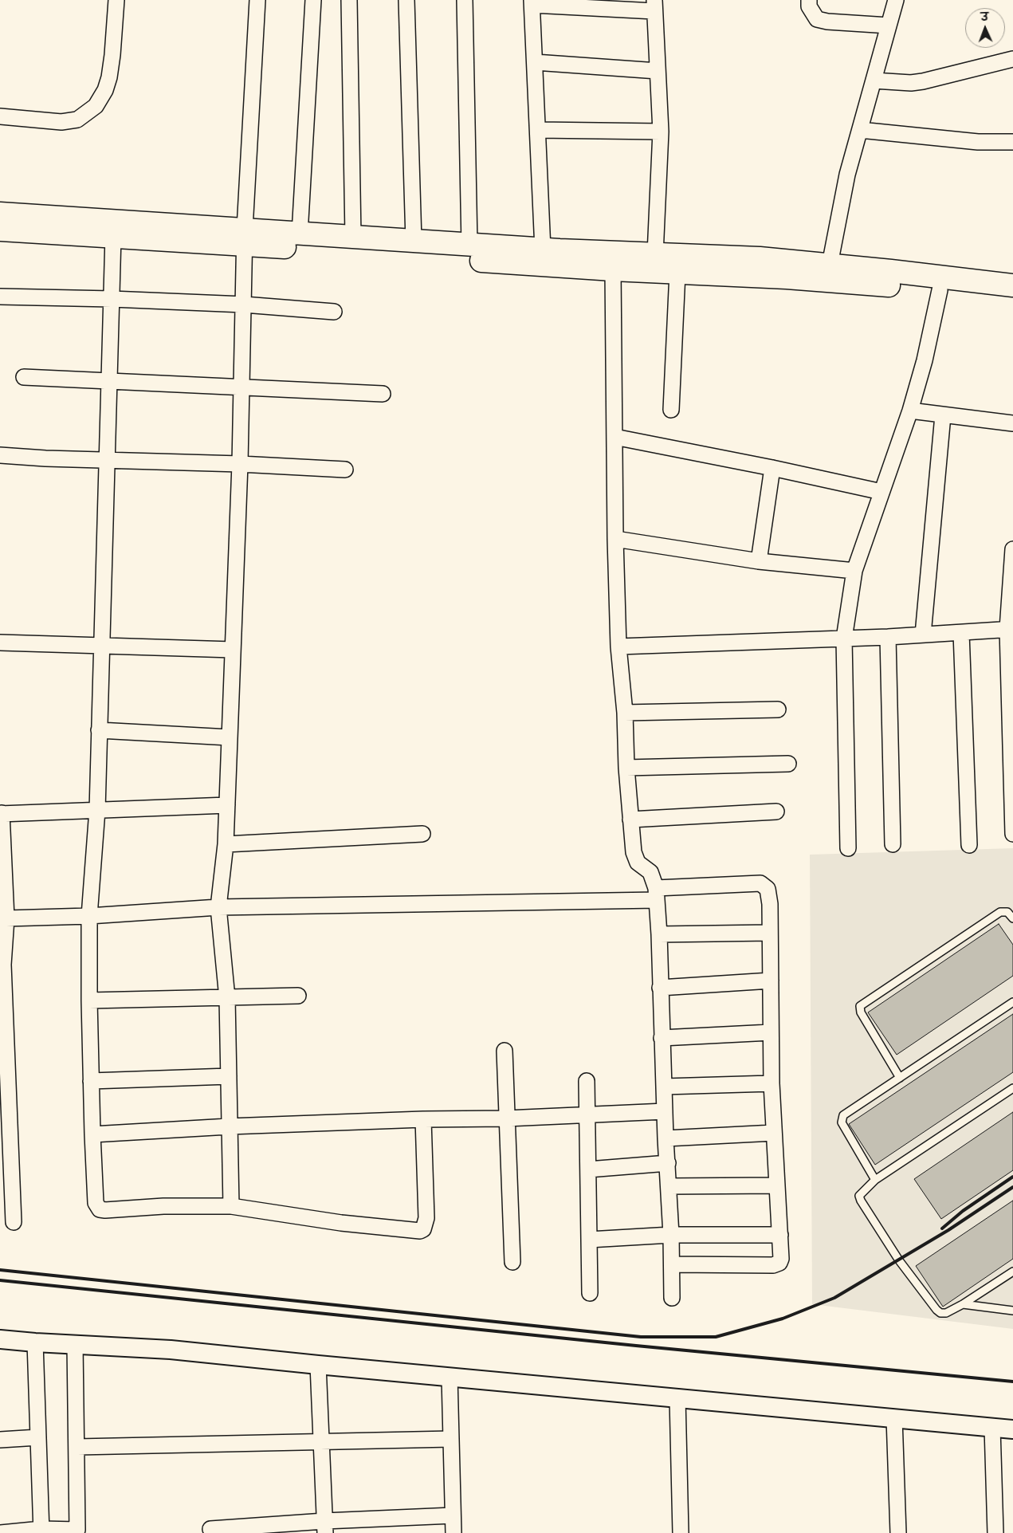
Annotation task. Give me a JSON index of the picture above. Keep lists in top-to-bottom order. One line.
{"north":"top"}
